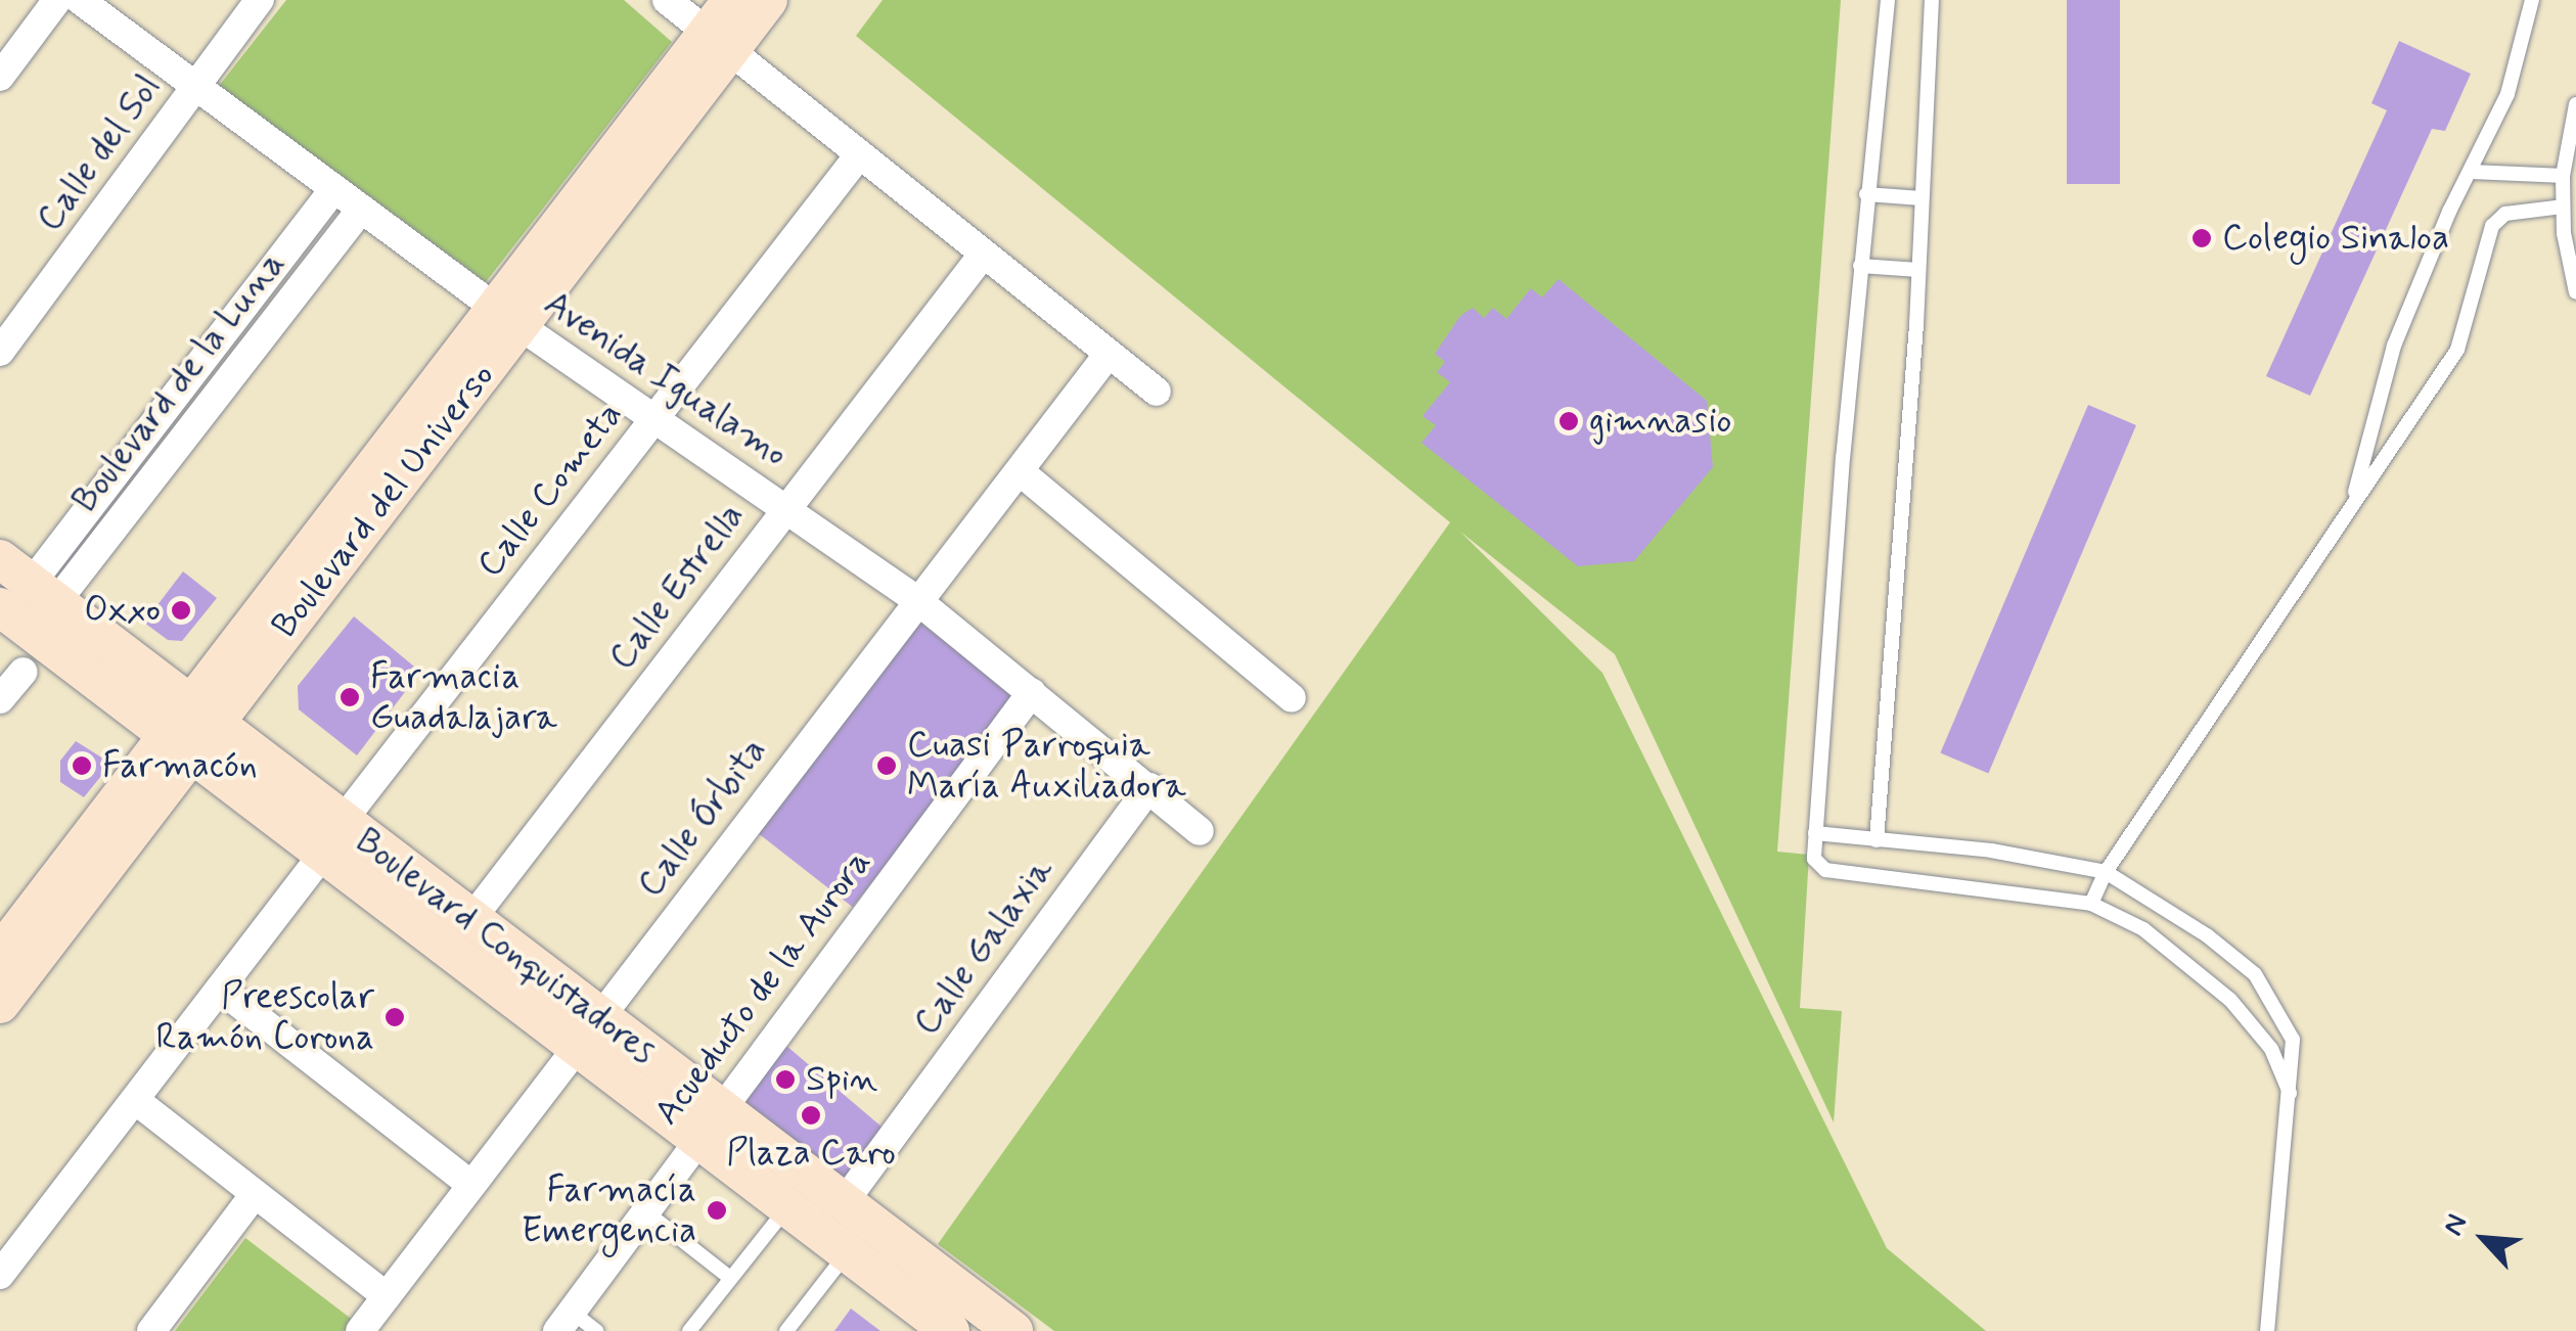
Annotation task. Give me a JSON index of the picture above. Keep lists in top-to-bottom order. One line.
{"streets":{"street":["Calle del Sol","Avenida Igualamo","Boulevard de la Luna","Calle Cometa","Boulevard del Universo","Calle Estrella","Calle Órbita","Boulevard Conquistadores","Calle Galaxia","Acueducto de la Aurora"]},"crossings":[["Calle del Sol","Avenida Igualamo"],["Avenida Igualamo","Boulevard de la Luna"],["Avenida Igualamo","Calle Cometa"],["Avenida Igualamo","Boulevard del Universo"],["Avenida Igualamo","Calle Estrella"],["Avenida Igualamo","Calle Órbita"],["Avenida Igualamo","Calle Galaxia"],["Avenida Igualamo","Acueducto de la Aurora"],["Boulevard de la Luna","Boulevard Conquistadores"],["Calle Cometa","Boulevard Conquistadores"],["Boulevard del Universo","Boulevard Conquistadores"],["Calle Estrella","Boulevard Conquistadores"],["Calle Órbita","Boulevard Conquistadores"],["Boulevard Conquistadores","Calle Galaxia"],["Boulevard Conquistadores","Acueducto de la Aurora"]],"places":["Colegio Sinaloa","gimnasio","Oxxo","Farmacia Guadalajara","Farmacón","Cuasi Parroquia María Auxiliadora","Preescolar Ramón Corona","Spin","Plaza Caro","Farmacía Emergencia"],"north":"top left"}
